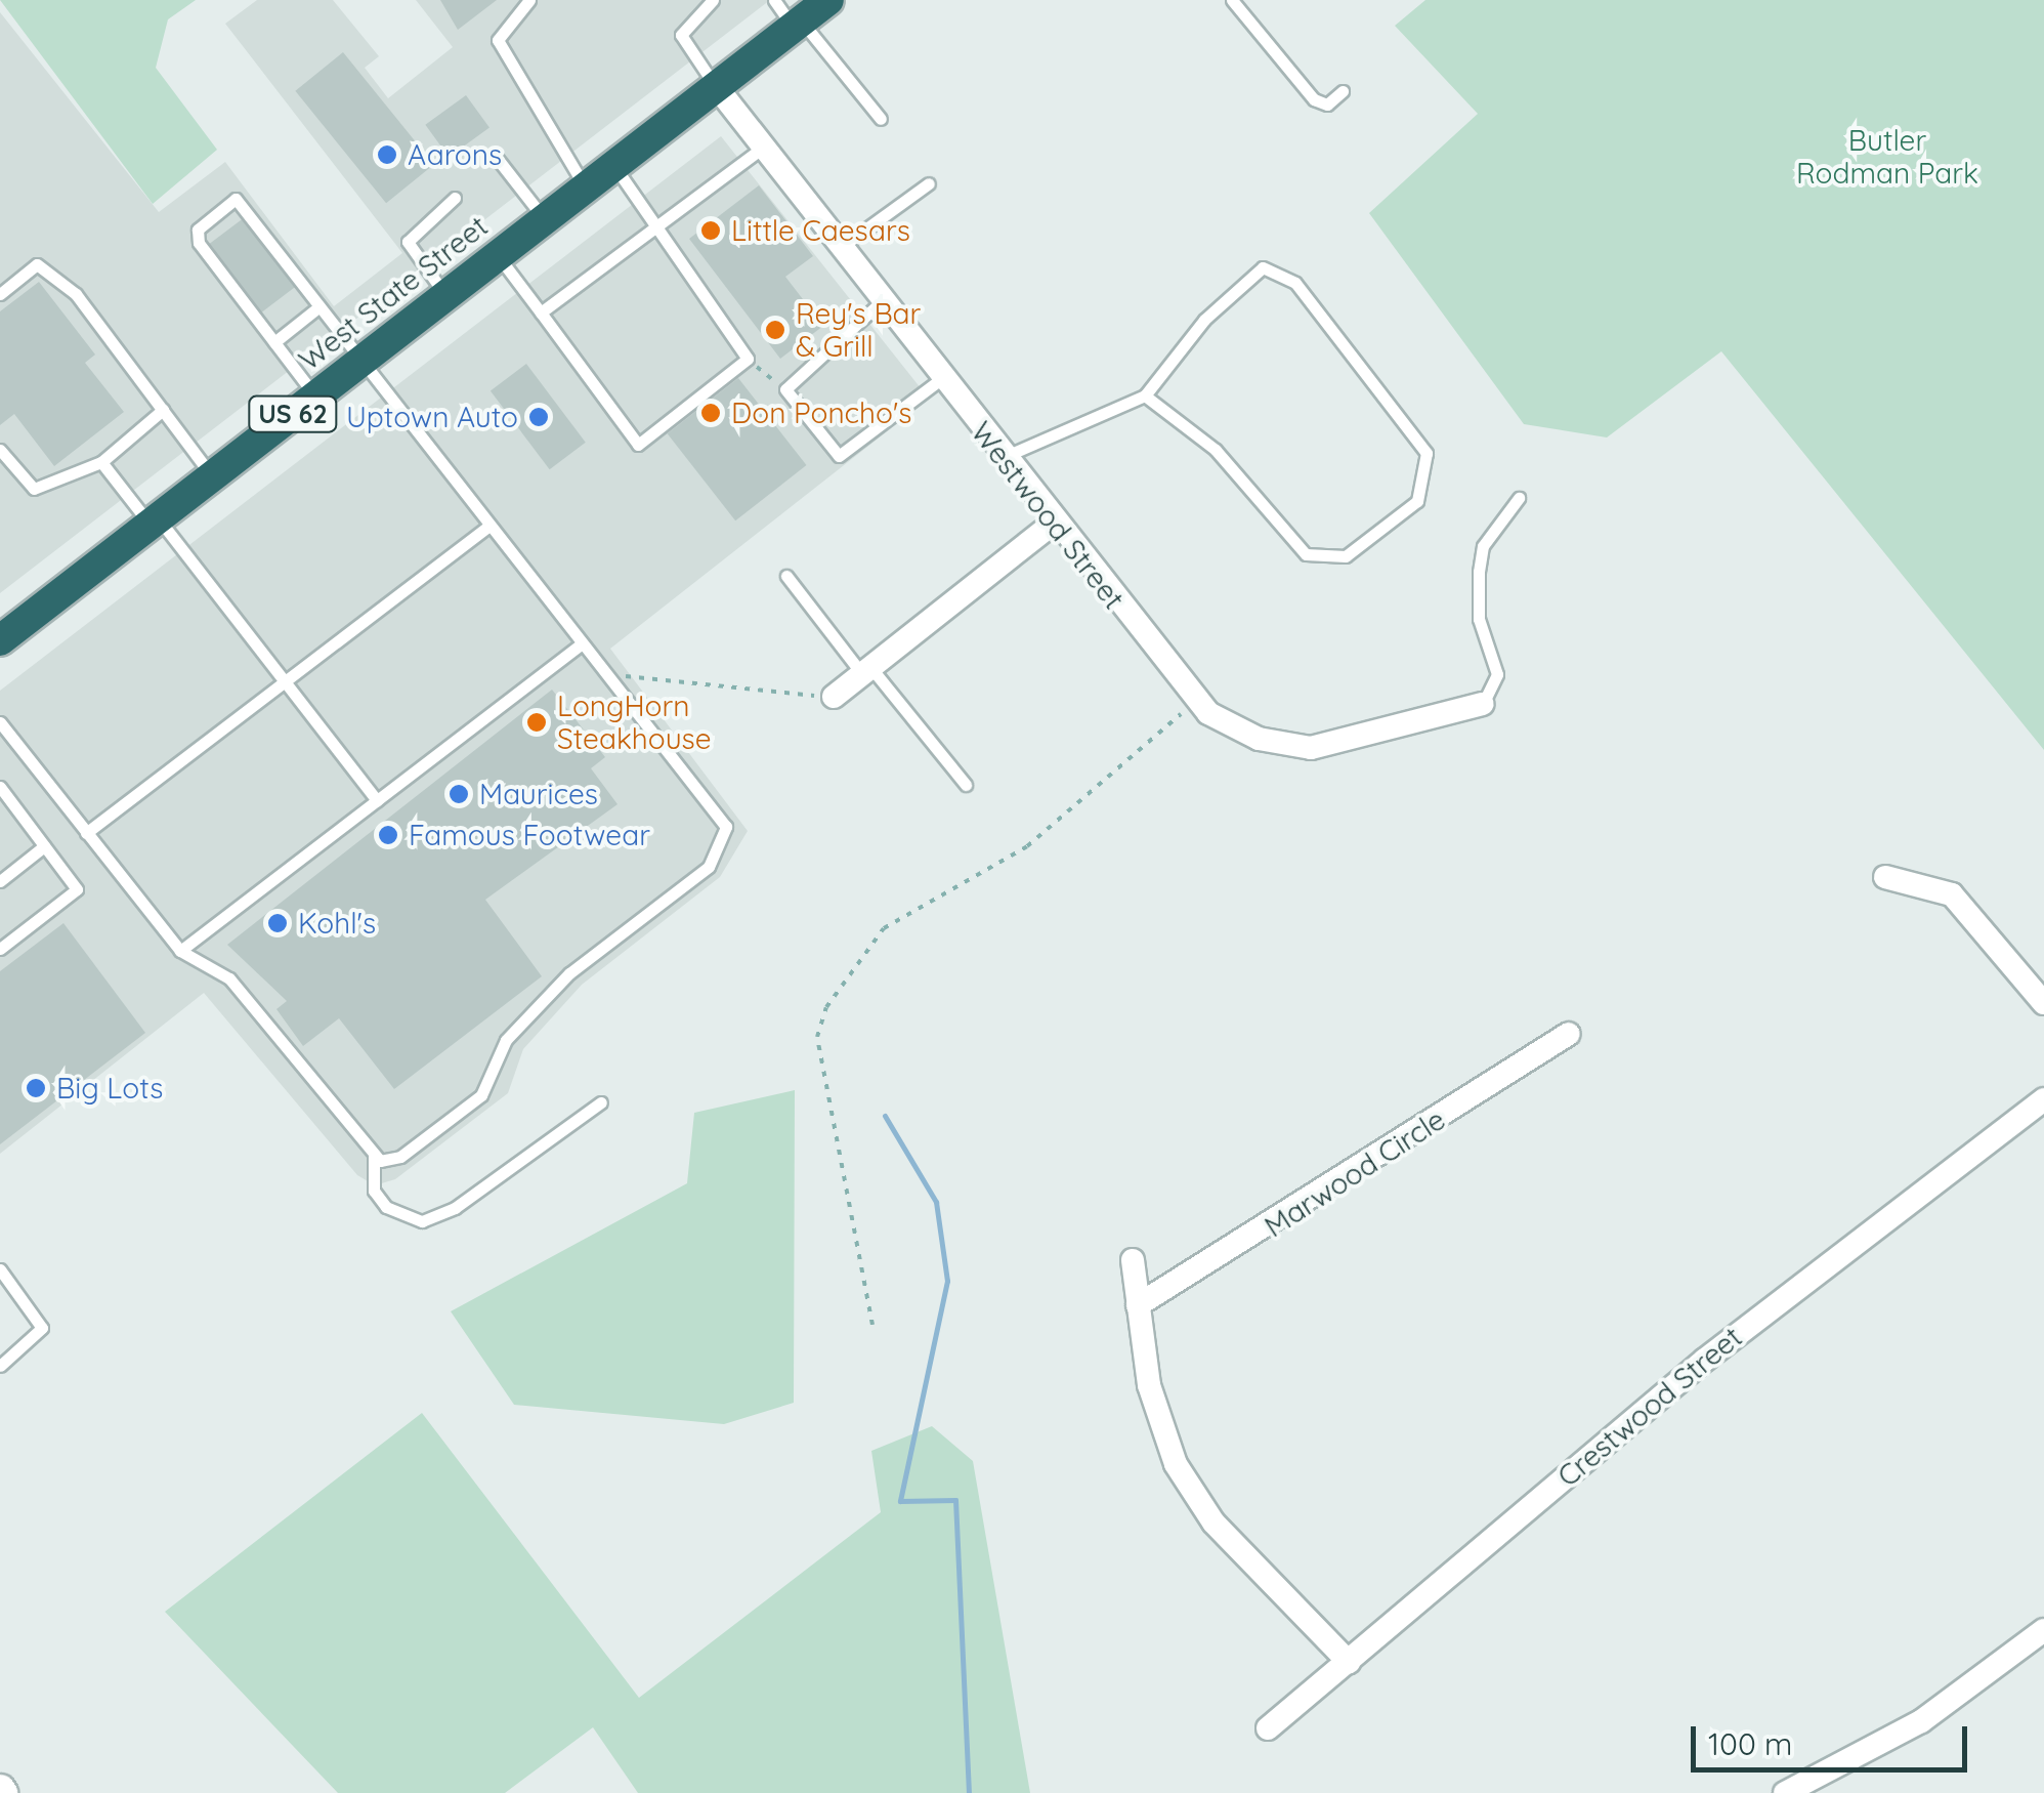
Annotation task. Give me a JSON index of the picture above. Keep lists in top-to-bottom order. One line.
{"streets":{"highway":["West State Street","US 62"],"street":["Westwood Street","Marwood Circle","Crestwood Street"]},"crossings":[["West State Street","Westwood Street"]],"parks":["Butler Rodman Park"],"places":["Aarons","Little Caesars","Rey's Bar & Grill","Don Poncho's","Uptown Auto","LongHorn Steakhouse","Maurices","Famous Footwear","Kohl's","Big Lots"],"scale_bar":"100 m"}
